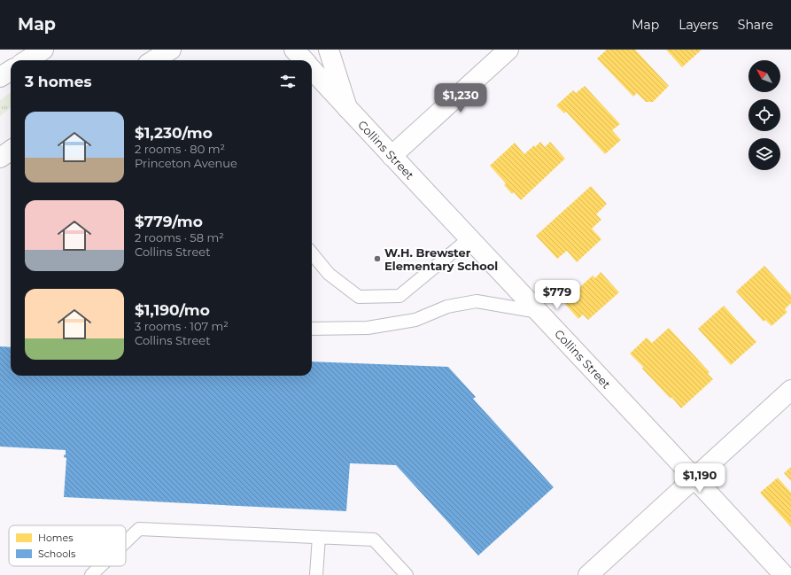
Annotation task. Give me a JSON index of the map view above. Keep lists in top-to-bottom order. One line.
{"streets":{"street":["Collins Street"]},"places":["W.H. Brewster Elementary School"],"legend":["Homes","Schools"],"north":"top left","page":{"header":"Map","nav":["Map","Layers","Share"],"heading":"3 homes","price":["$1,230","$779","$1,190"],"list":[{"name":"$1,230/mo","note":"2 rooms · 80 m² · Princeton Avenue"},{"name":"$779/mo","note":"2 rooms · 58 m² · Collins Street"},{"name":"$1,190/mo","note":"3 rooms · 107 m² · Collins Street"}]}}
